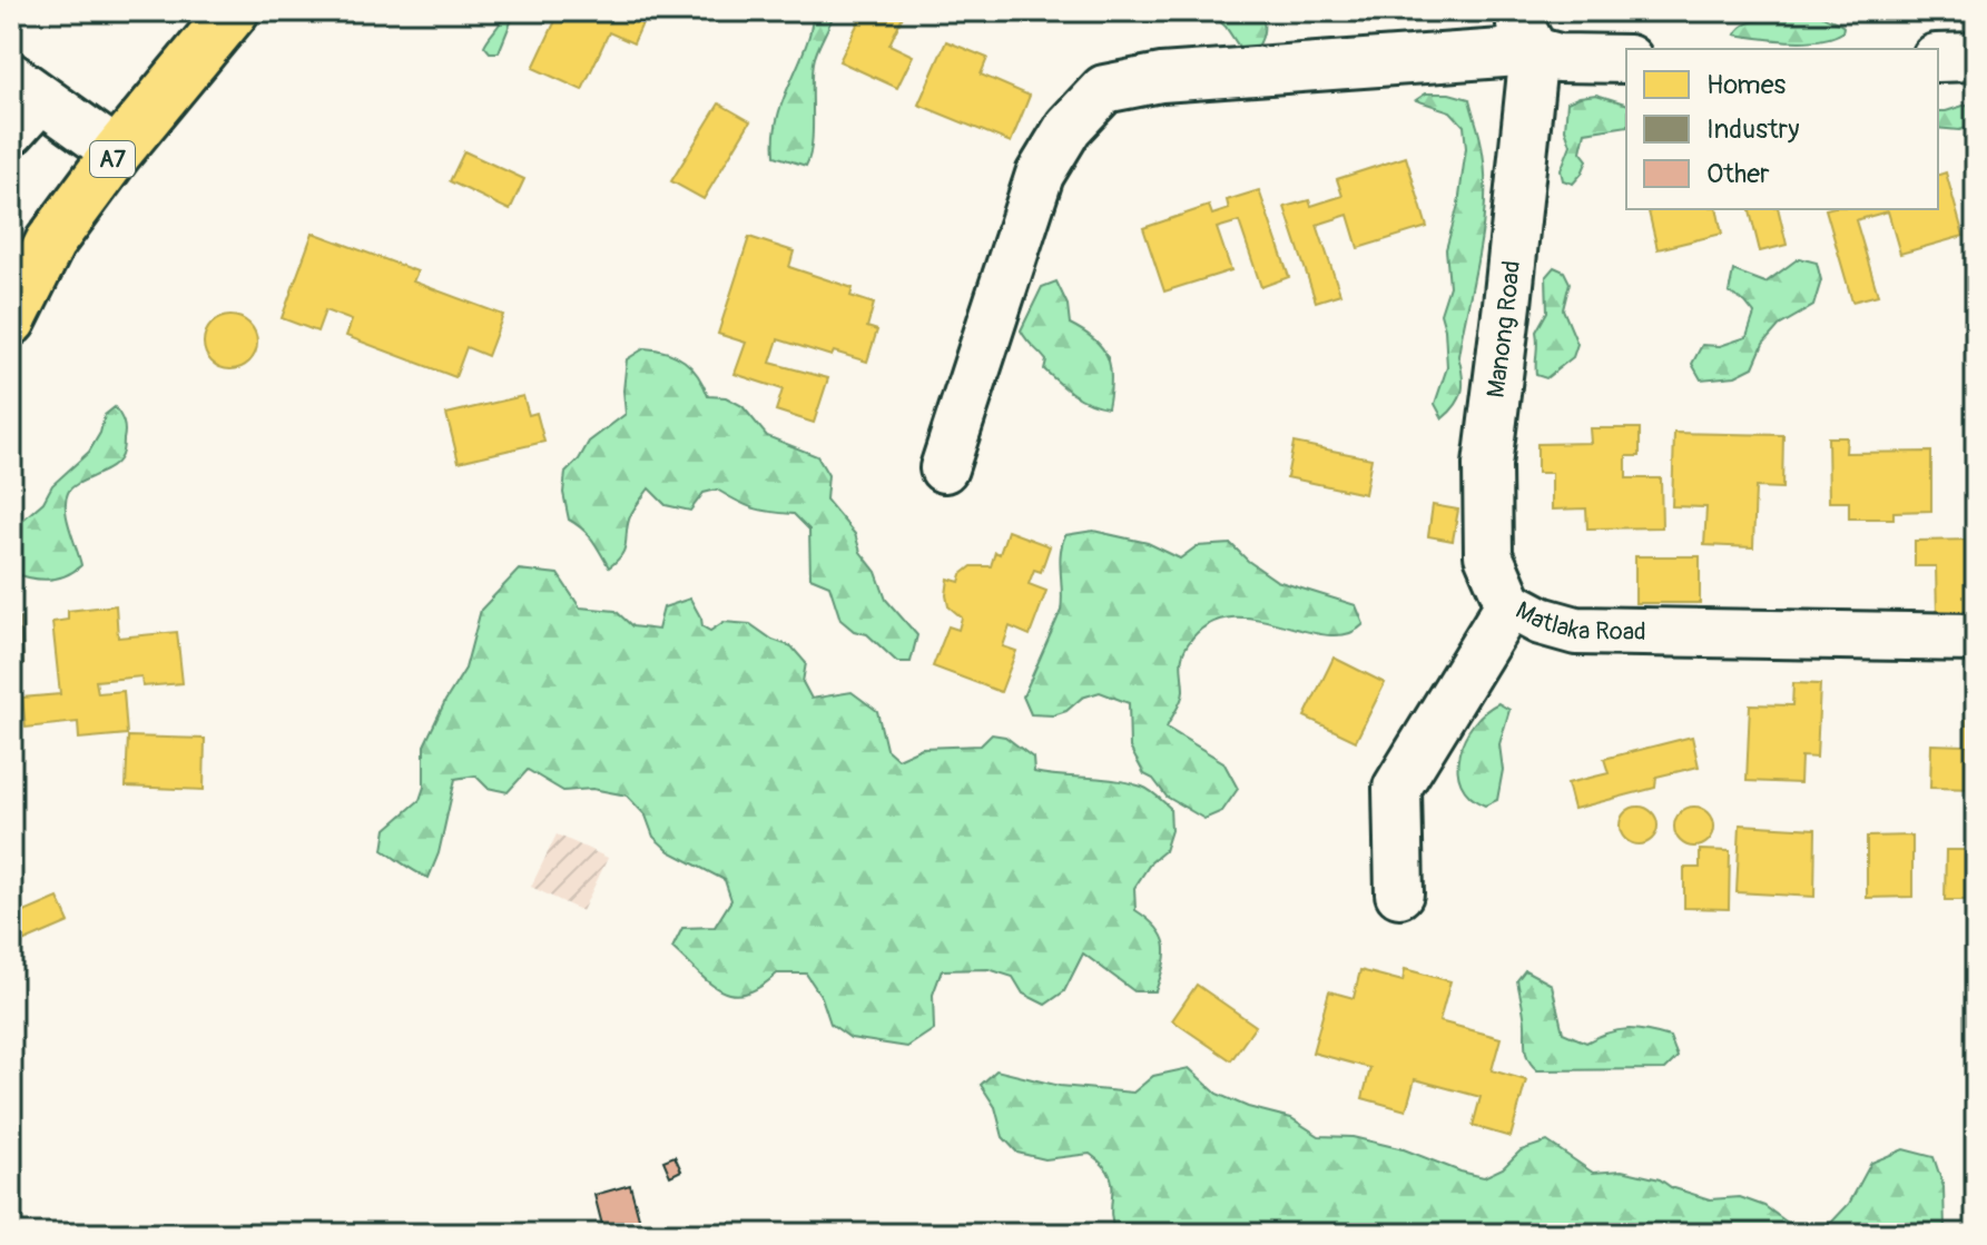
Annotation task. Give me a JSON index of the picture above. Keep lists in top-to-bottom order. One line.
{"streets":{"main road":["A7"],"street":["Manong Road","Matlaka Road"]},"crossings":[["Manong Road","Matlaka Road"]],"legend":["Homes","Industry","Other"]}
